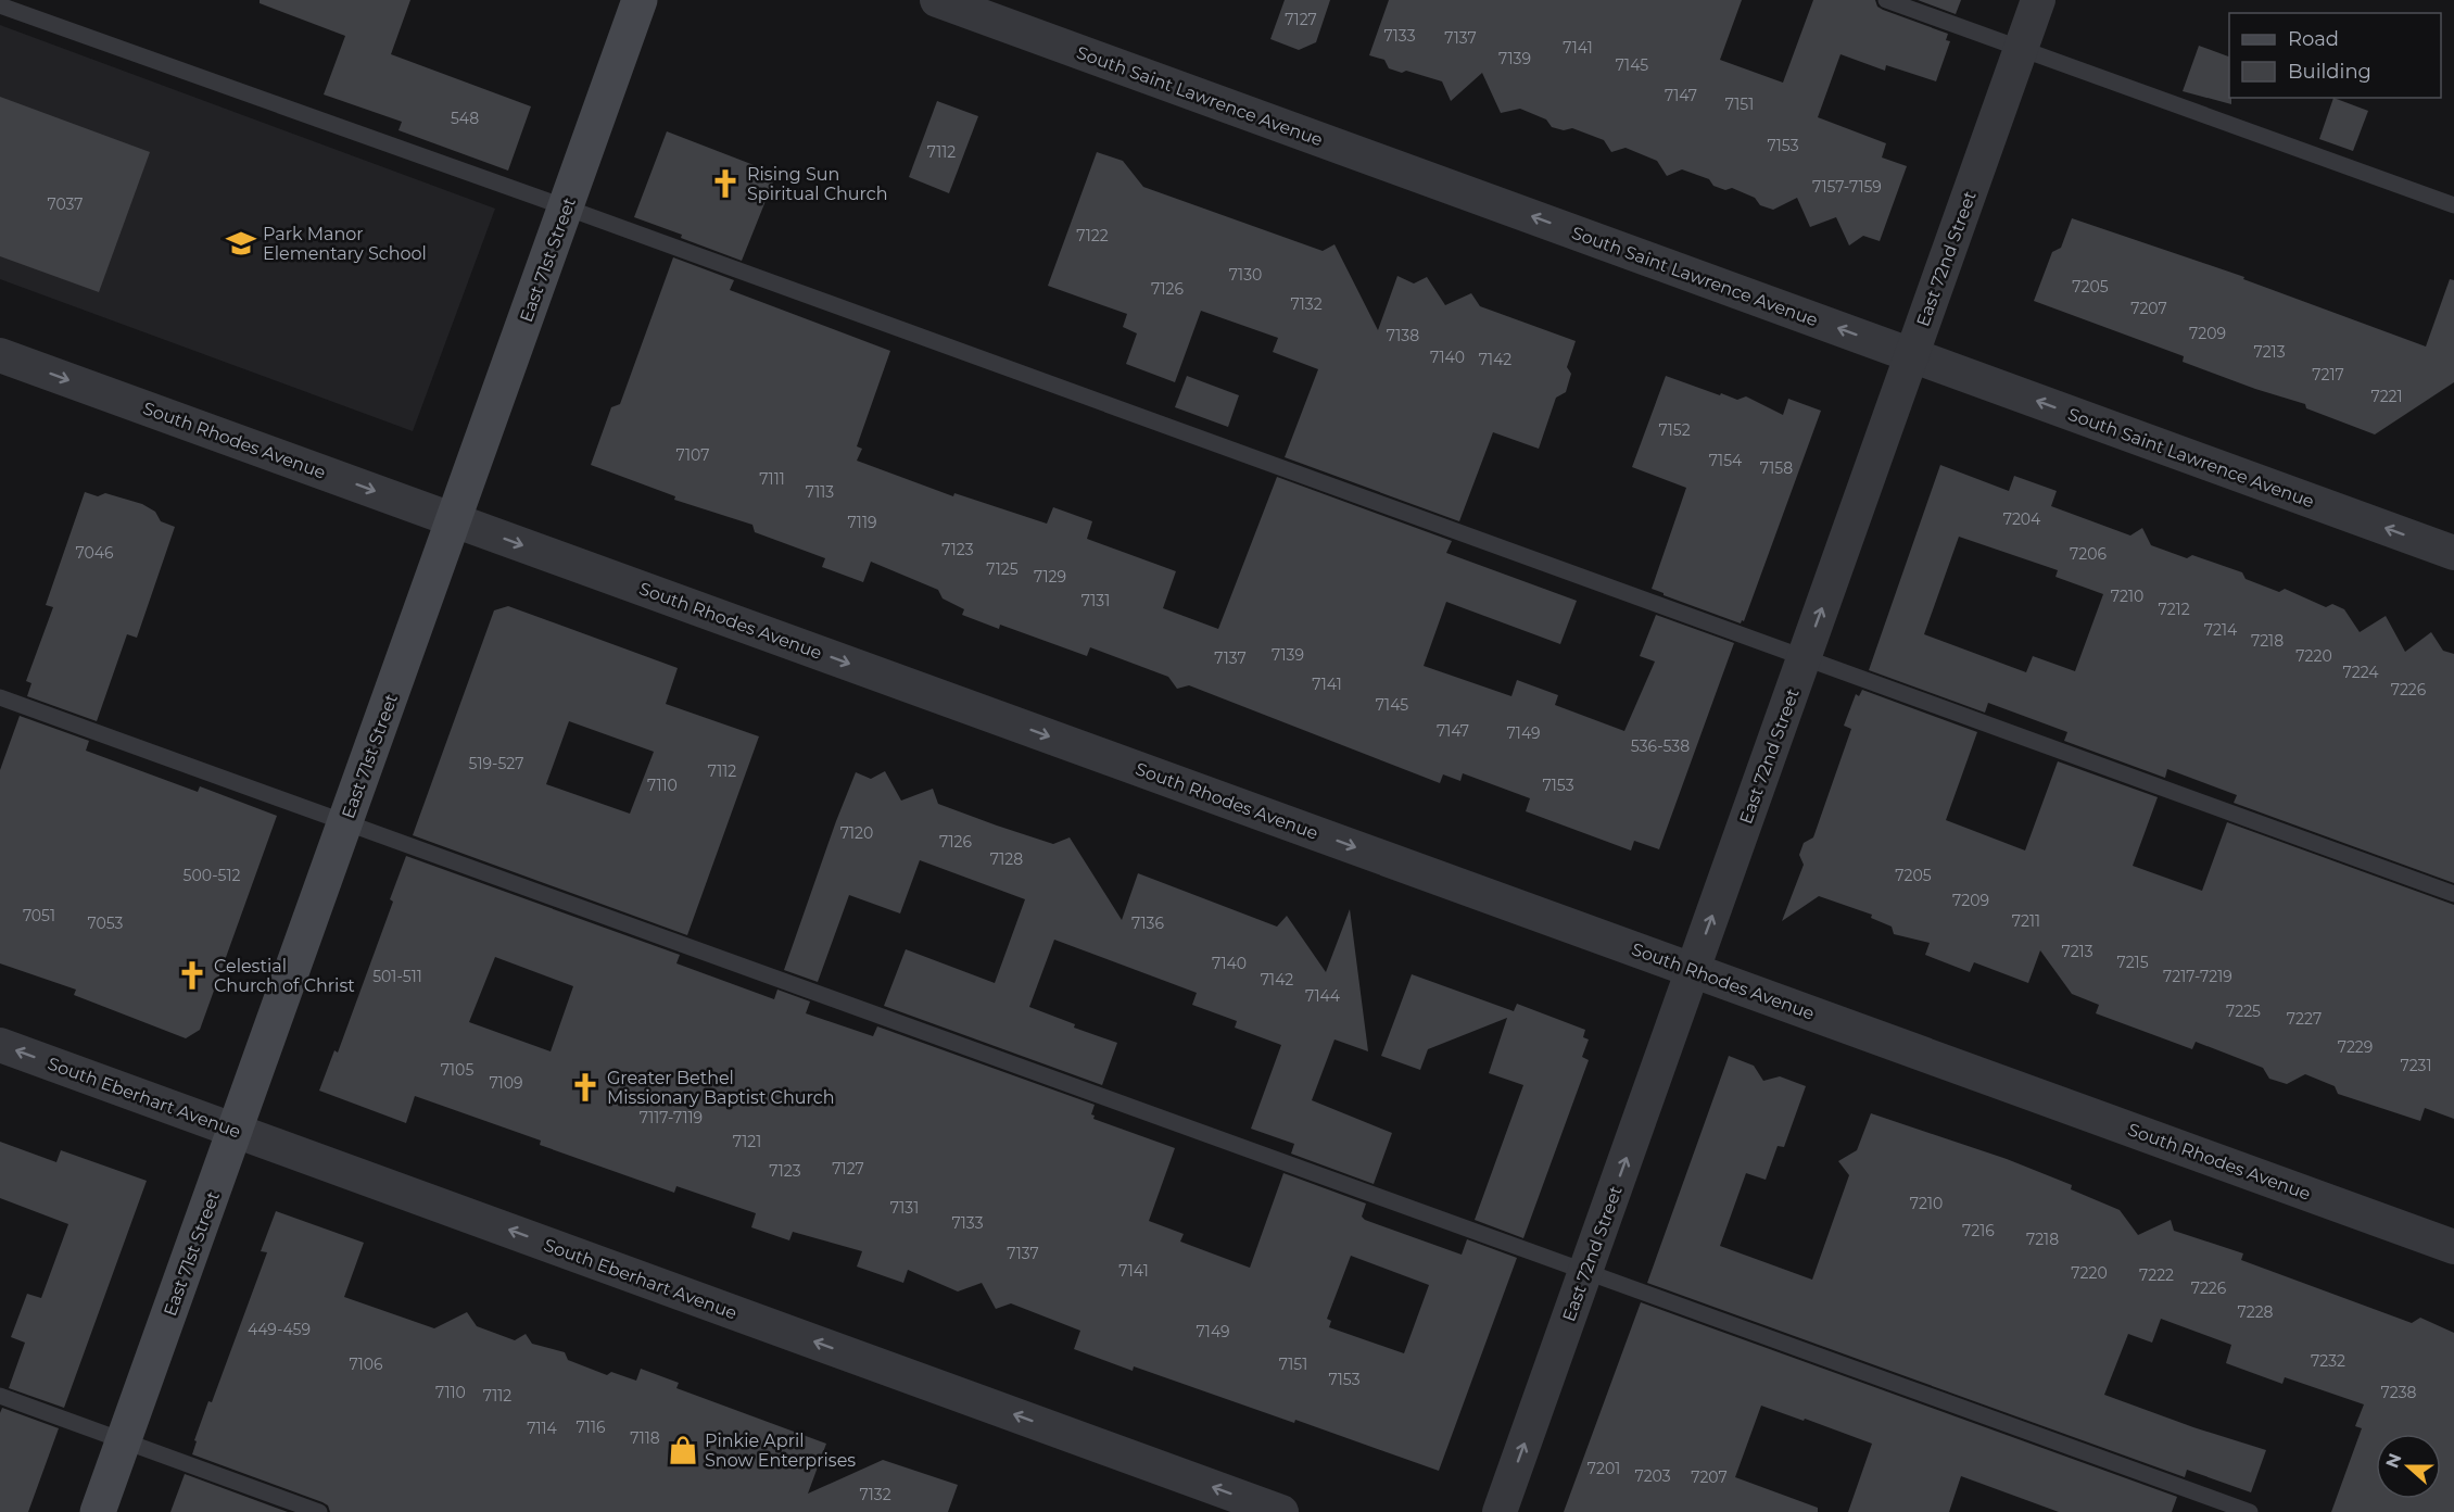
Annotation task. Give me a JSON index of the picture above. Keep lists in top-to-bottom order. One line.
{"streets":{"main road":["East 71st Street"],"street":["South Saint Lawrence Avenue","East 72nd Street","South Rhodes Avenue","South Eberhart Avenue"]},"crossings":[["South Saint Lawrence Avenue","East 72nd Street"],["East 72nd Street","South Rhodes Avenue"],["East 71st Street","South Rhodes Avenue"],["East 71st Street","South Eberhart Avenue"]],"one_way":["South Saint Lawrence Avenue","East 72nd Street","South Rhodes Avenue","South Eberhart Avenue"],"places":{"church":["Rising Sun Spiritual Church","Celestial Church of Christ","Greater Bethel Missionary Baptist Church"],"school or university":["Park Manor Elementary School"],"shop":["Pinkie April Snow Enterprises"]},"house_numbers":["7127","7133","7137","7141","7139","7145","7147","7151","548","7153","7112","7157-7159","7037","7122","7130","7205","7126","7132","7207","7209","7138","7213","7140","7142","7217","7221","7152","7107","7154","7158","7111","7113","7204","7119","7123","7046","7206","7125","7129","7210","7131","7212","7214","7218","7139","7220","7137","7224","7141","7226","7145","7147","7149","536-538","519-527","7112","7110","7153","7120","7126","7128","500-512","7205","7209","7051","7211","7053","7136","7213","7215","7140","501-511","7217-7219","7142","7144","7225","7227","7229","7231","7105","7109","7117-7119","7121","7127","7123","7210","7131","7133","7216","7218","7137","7141","7220","7222","7226","7228","449-459","7149","7232","7106","7151","7153","7110","7238","7112","7116","7114","7118","7201","7203","7207","7132"],"legend":["Road","Building"],"north":"left"}
